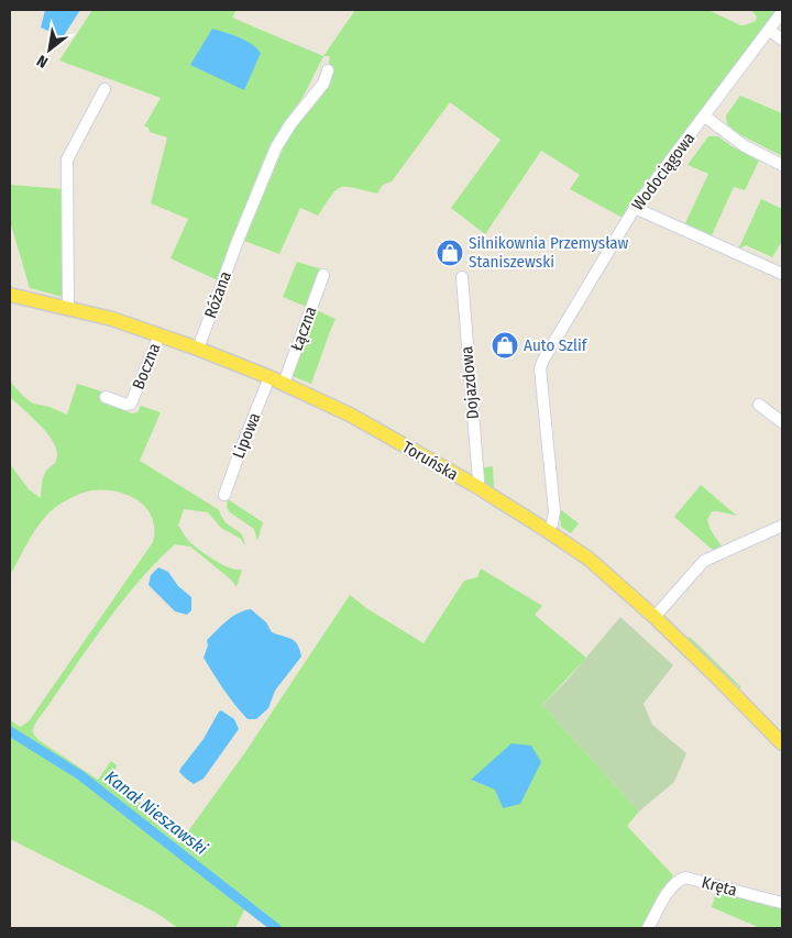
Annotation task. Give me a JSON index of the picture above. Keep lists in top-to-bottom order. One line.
{"streets":{"main road":["Toruńska"],"street":["Wodociągowa","Różana","Łączna","Boczna","Dojazdowa","Lipowa","Kręta"]},"crossings":[["Wodociągowa","Toruńska"],["Różana","Toruńska"],["Łączna","Toruńska"],["Boczna","Toruńska"],["Dojazdowa","Toruńska"],["Lipowa","Toruńska"]],"water":["Kanał Nieszawski"],"places":{"shop":["Silnikownia Przemysław Staniszewski","Auto Szlif"]},"north":"bottom left"}
